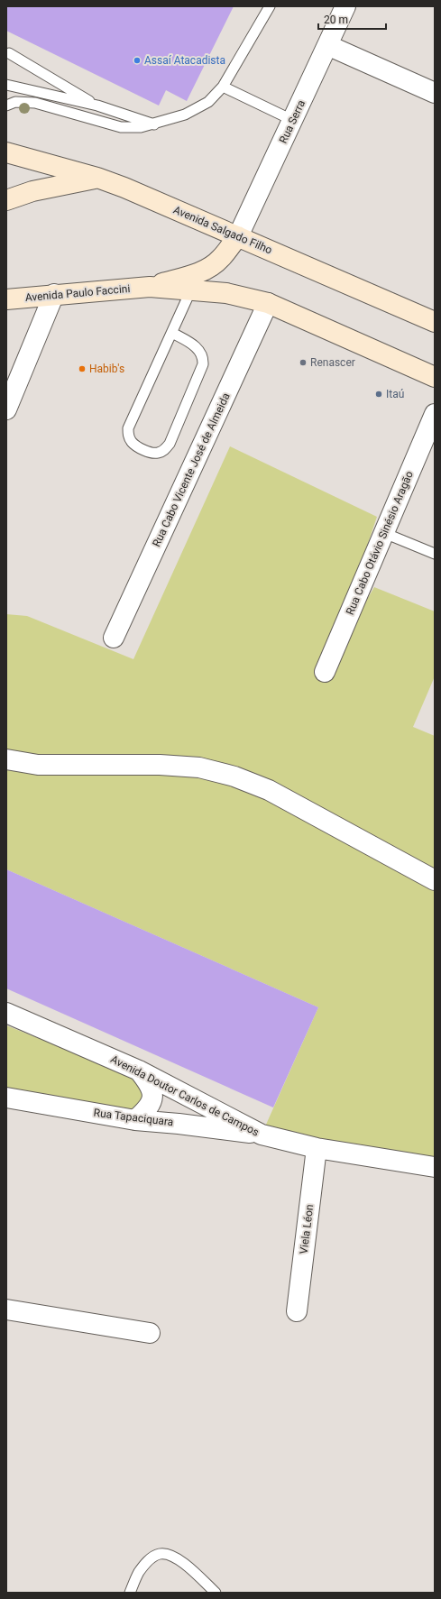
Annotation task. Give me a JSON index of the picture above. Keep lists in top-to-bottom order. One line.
{"streets":{"main road":["Avenida Salgado Filho","Avenida Paulo Faccini"],"street":["Rua Serra","Rua Cabo Vicente José de Almeida","Rua Cabo Otávio Sinésio Aragão","Avenida Doutor Carlos de Campos","Rua Tapaciquara","Viela Léon"]},"crossings":[["Rua Serra","Avenida Salgado Filho"],["Avenida Doutor Carlos de Campos","Rua Tapaciquara"],["Avenida Doutor Carlos de Campos","Viela Léon"]],"places":["Assaí Atacadista","Renascer","Habib's","Itaú"],"scale_bar":"20 m"}
